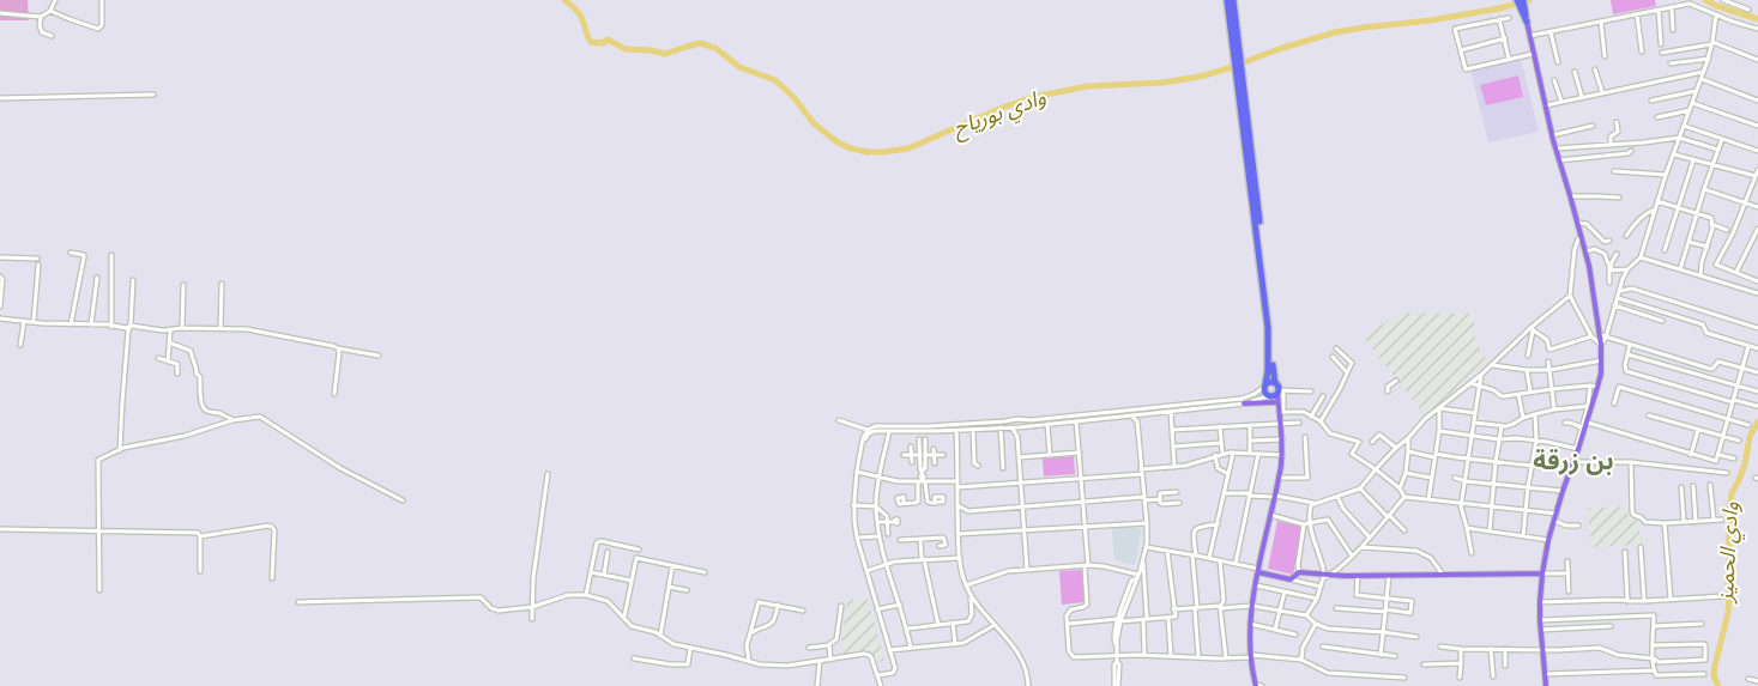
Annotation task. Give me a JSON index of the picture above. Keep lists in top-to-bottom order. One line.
{"districts":["بن زرقة"],"water":["وادي بورياح","وادي الحميز"]}
